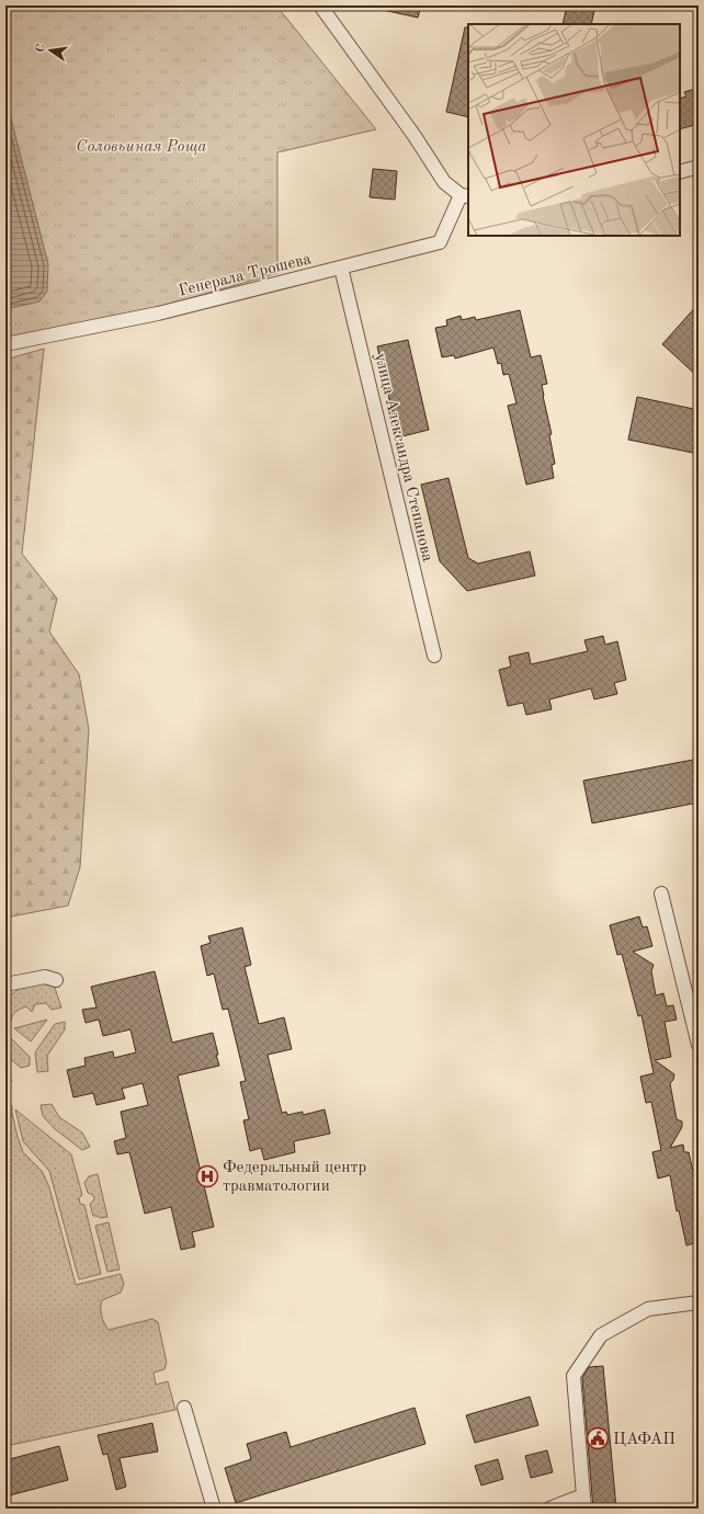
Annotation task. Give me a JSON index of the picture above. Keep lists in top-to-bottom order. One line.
{"streets":{"street":["Генерала Трошева","улица Александра Степанова"]},"crossings":[["Генерала Трошева","улица Александра Степанова"]],"parks":["Соловьиная Роща"],"places":{"hospital":["Федеральный центр травматологии"],"public building":["ЦАФАП"]},"north":"left"}
